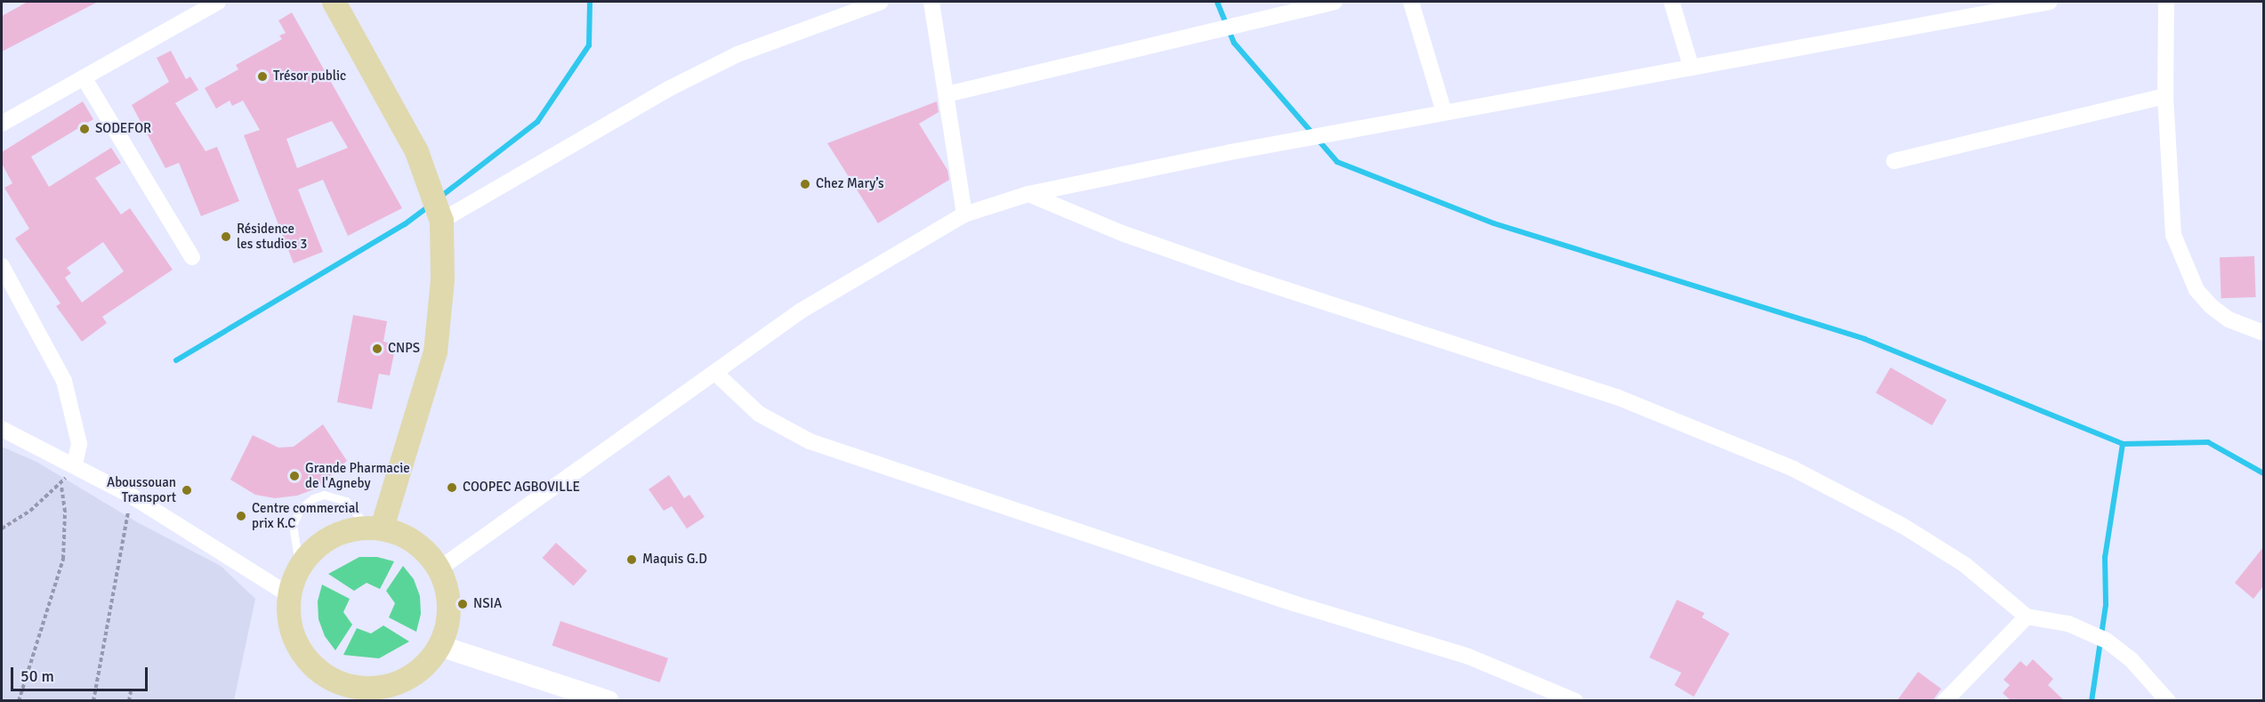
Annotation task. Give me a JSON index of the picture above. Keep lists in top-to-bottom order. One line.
{"places":["Trésor public","SODEFOR","Chez Mary’s","Résidence les studios 3","CNPS","Grande Pharmacie de l'Agneby","COOPEC AGBOVILLE","Aboussouan Transport","Centre commercial prix K.C","Maquis G.D","NSIA"],"scale_bar":"50 m"}
